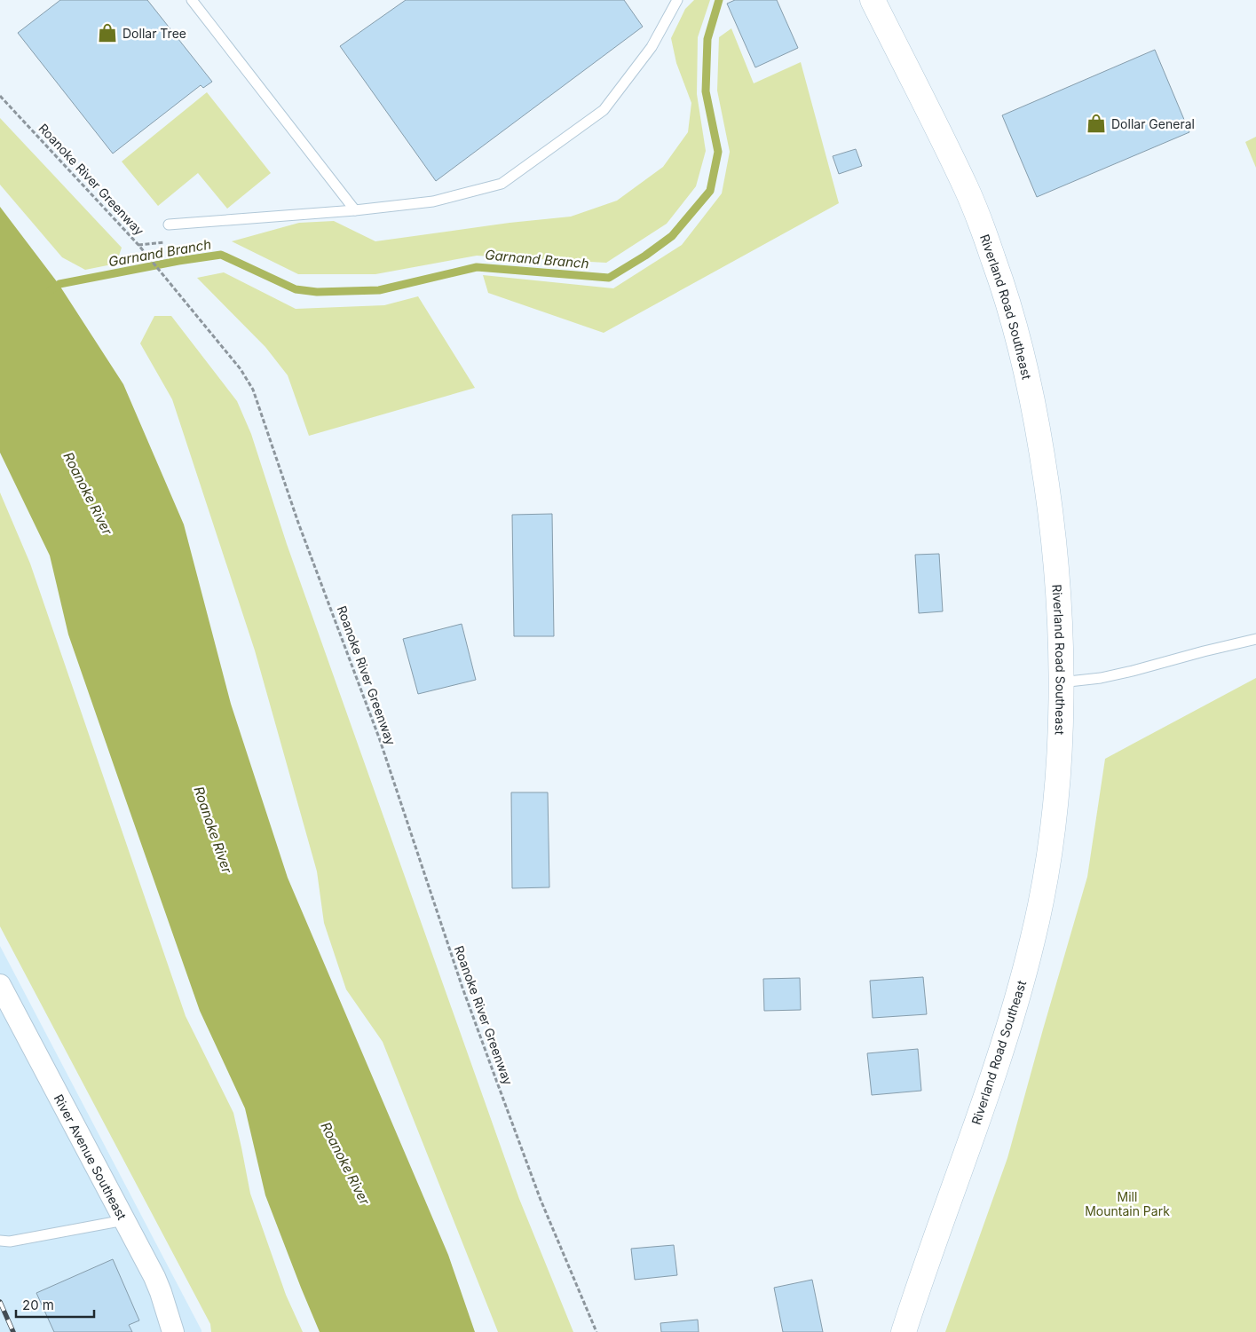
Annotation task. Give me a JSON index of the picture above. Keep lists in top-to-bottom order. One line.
{"streets":{"main road":["Riverland Road Southeast"],"street":["River Avenue Southeast"],"path":["Roanoke River Greenway"]},"water":["Garnand Branch","Roanoke River"],"parks":["Mill Mountain Park"],"places":{"shop":["Dollar Tree","Dollar General"]},"scale_bar":"20 m"}
